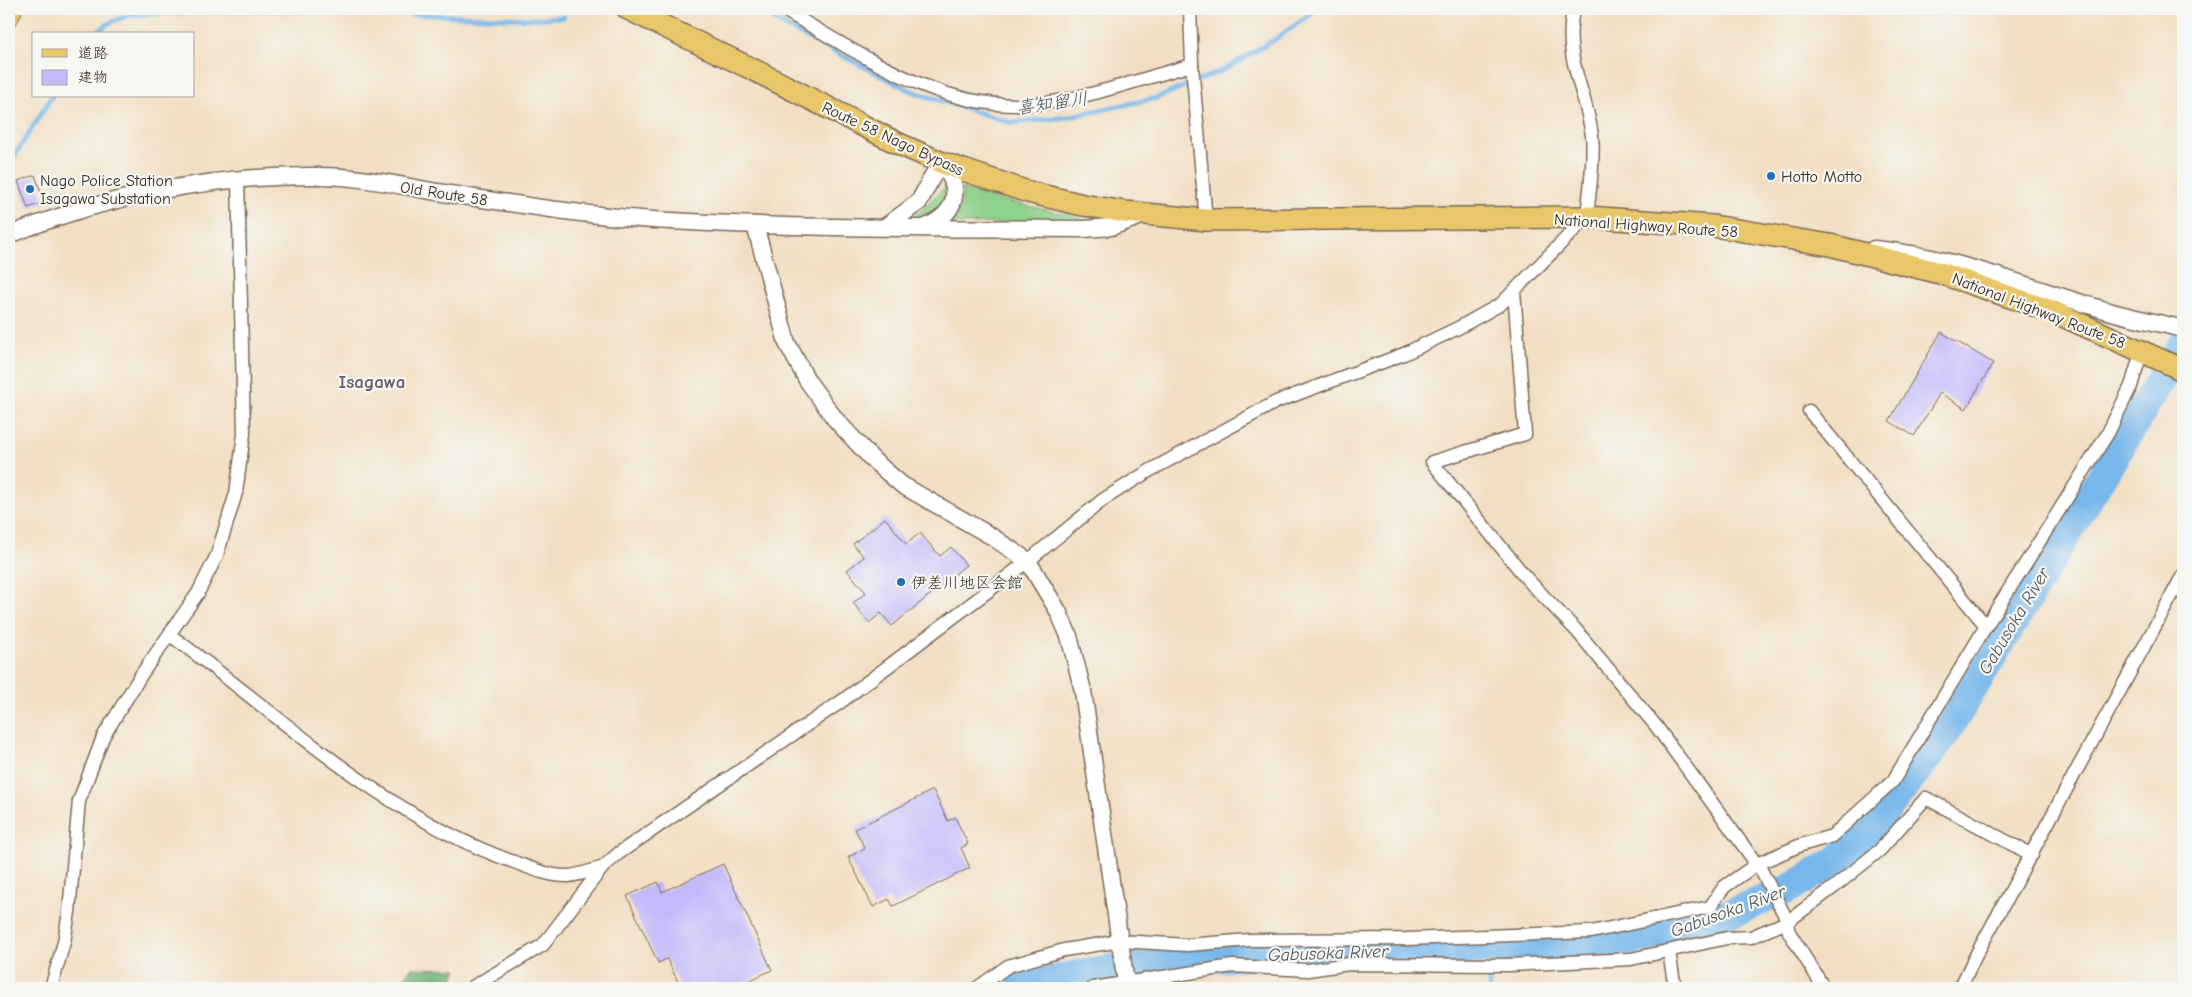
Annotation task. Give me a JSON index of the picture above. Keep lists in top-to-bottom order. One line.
{"streets":{"highway":["Route 58 Nago Bypass","National Highway Route 58"],"street":["Old Route 58"]},"crossings":[["Route 58 Nago Bypass","Old Route 58"],["Route 58 Nago Bypass","National Highway Route 58"]],"districts":["Isagawa"],"water":["喜知留川","Gabusoka River"],"places":["Hotto Motto","Nago Police Station Isagawa Substation","伊差川地区会館"],"legend":["道路","建物"]}
